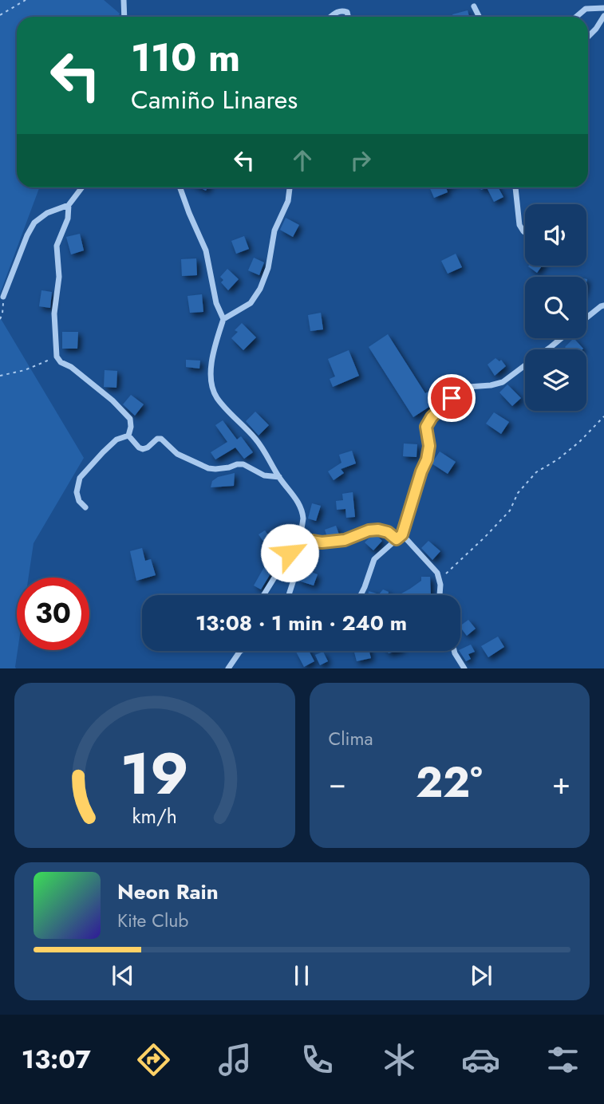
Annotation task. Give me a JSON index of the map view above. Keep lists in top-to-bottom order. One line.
{"page":{"turn":["110 m","Camiño Linares"],"limit":"30","trip":"13:08 · 1 min · 240 m","tile":"Clima","heat":["−","22°","+"],"song":["Neon Rain","Kite Club"],"tabs":"13:07","gauge":["19","km/h"]}}
